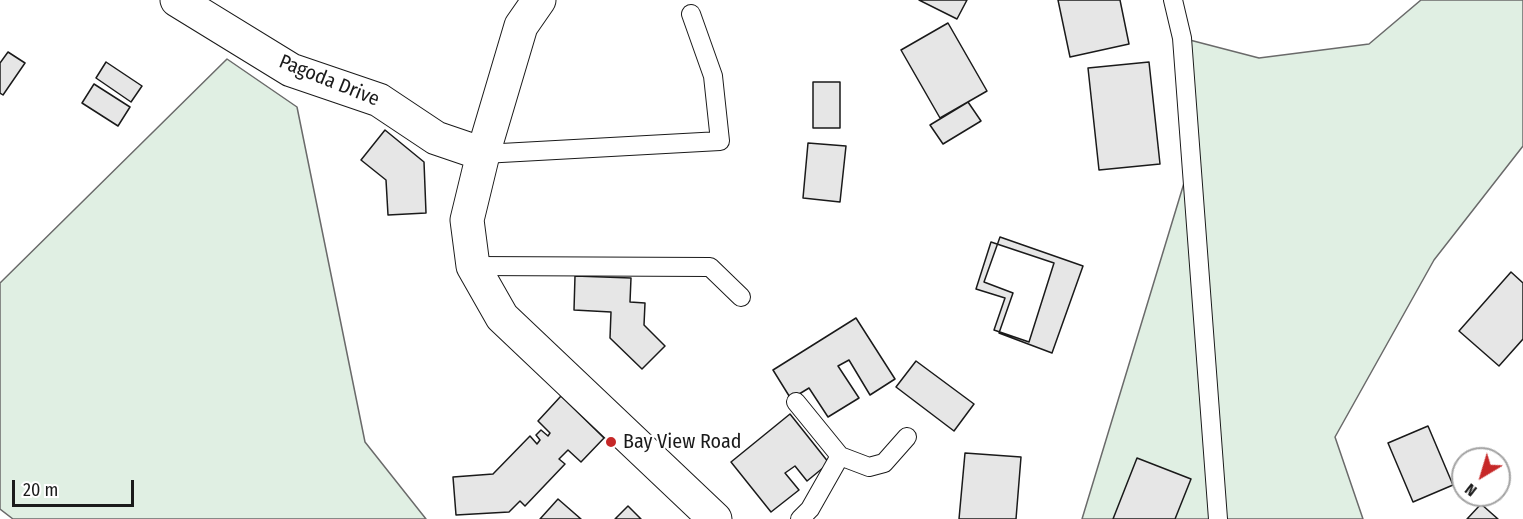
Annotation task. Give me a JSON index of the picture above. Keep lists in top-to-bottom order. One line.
{"streets":{"street":["Pagoda Drive"]},"places":["Bay View Road"],"scale_bar":"20 m","north":"bottom left"}
